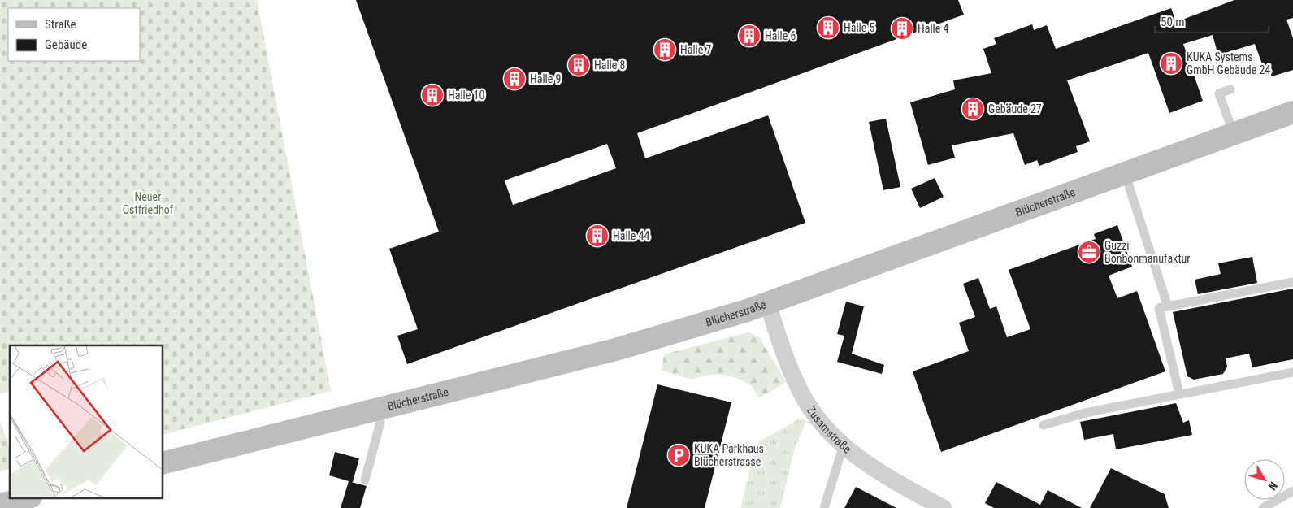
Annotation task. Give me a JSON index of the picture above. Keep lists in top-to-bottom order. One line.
{"streets":{"main road":["Blücherstraße"],"street":["Zusamstraße"]},"crossings":[["Blücherstraße","Zusamstraße"]],"parks":["Neuer Ostfriedhof"],"places":{"building":["Halle 5","Halle 4","Halle 6","Halle 7","KUKA Systems GmbH Gebäude 24","Halle 8","Halle 9","Halle 10","Gebäude 27","Halle 44"],"office":["Guzzi Bonbonmanufaktur"],"parking":["KUKA Parkhaus Blücherstrasse"]},"legend":["Straße","Gebäude"],"scale_bar":"50 m","north":"bottom right"}
